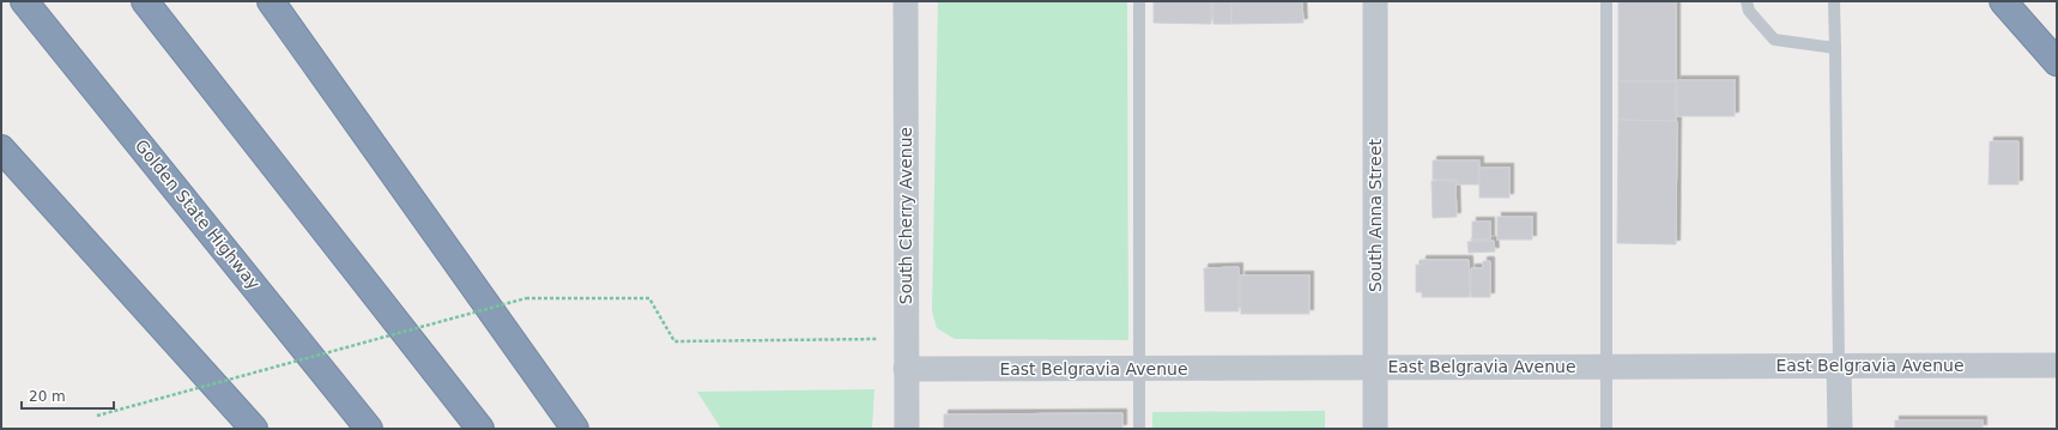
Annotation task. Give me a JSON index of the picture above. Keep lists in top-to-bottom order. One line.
{"streets":{"highway":["Golden State Highway"],"street":["South Cherry Avenue","South Anna Street","East Belgravia Avenue"]},"crossings":[["South Cherry Avenue","East Belgravia Avenue"],["South Anna Street","East Belgravia Avenue"]],"scale_bar":"20 m"}
